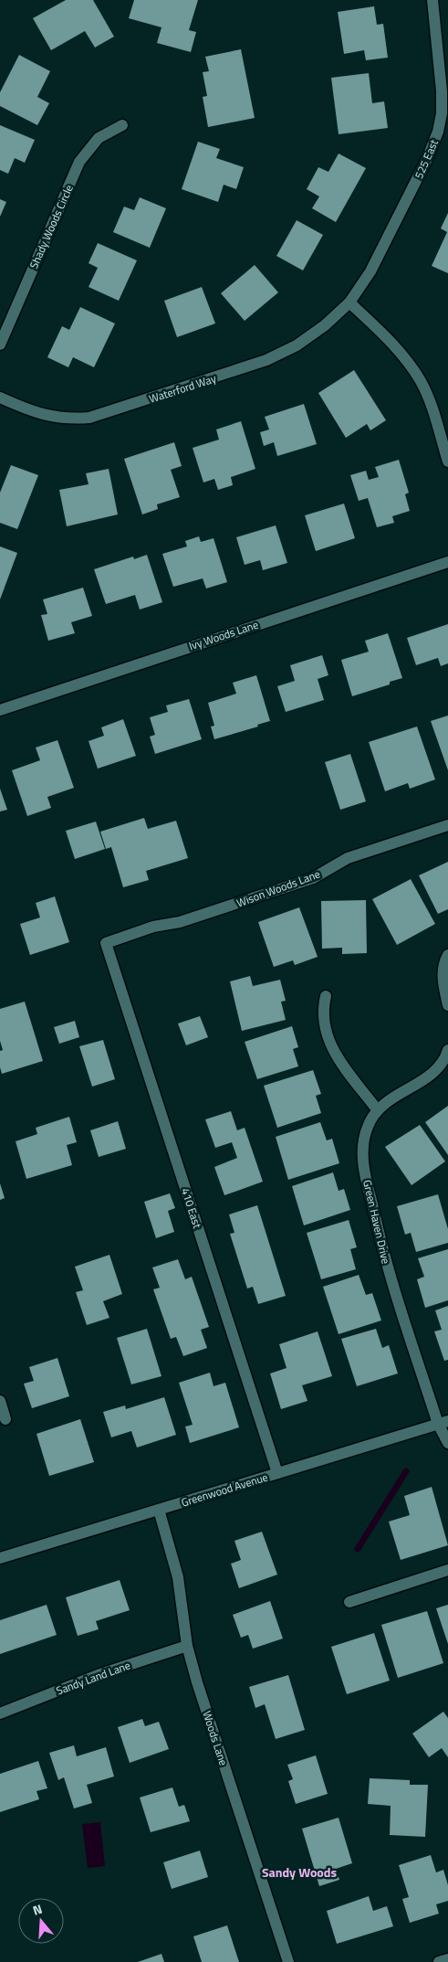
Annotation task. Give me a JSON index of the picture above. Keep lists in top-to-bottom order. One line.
{"streets":{"street":["525 East","Shady Woods Circle","Waterford Way","Ivy Woods Lane","Wison Woods Lane","410 East","Green Haven Drive","Greenwood Avenue","Sandy Land Lane","Woods Lane"]},"crossings":[["525 East","Waterford Way"],["Wison Woods Lane","410 East"],["410 East","Greenwood Avenue"],["Green Haven Drive","Greenwood Avenue"],["Greenwood Avenue","Woods Lane"],["Sandy Land Lane","Woods Lane"]],"districts":["Sandy Woods"],"north":"top"}
